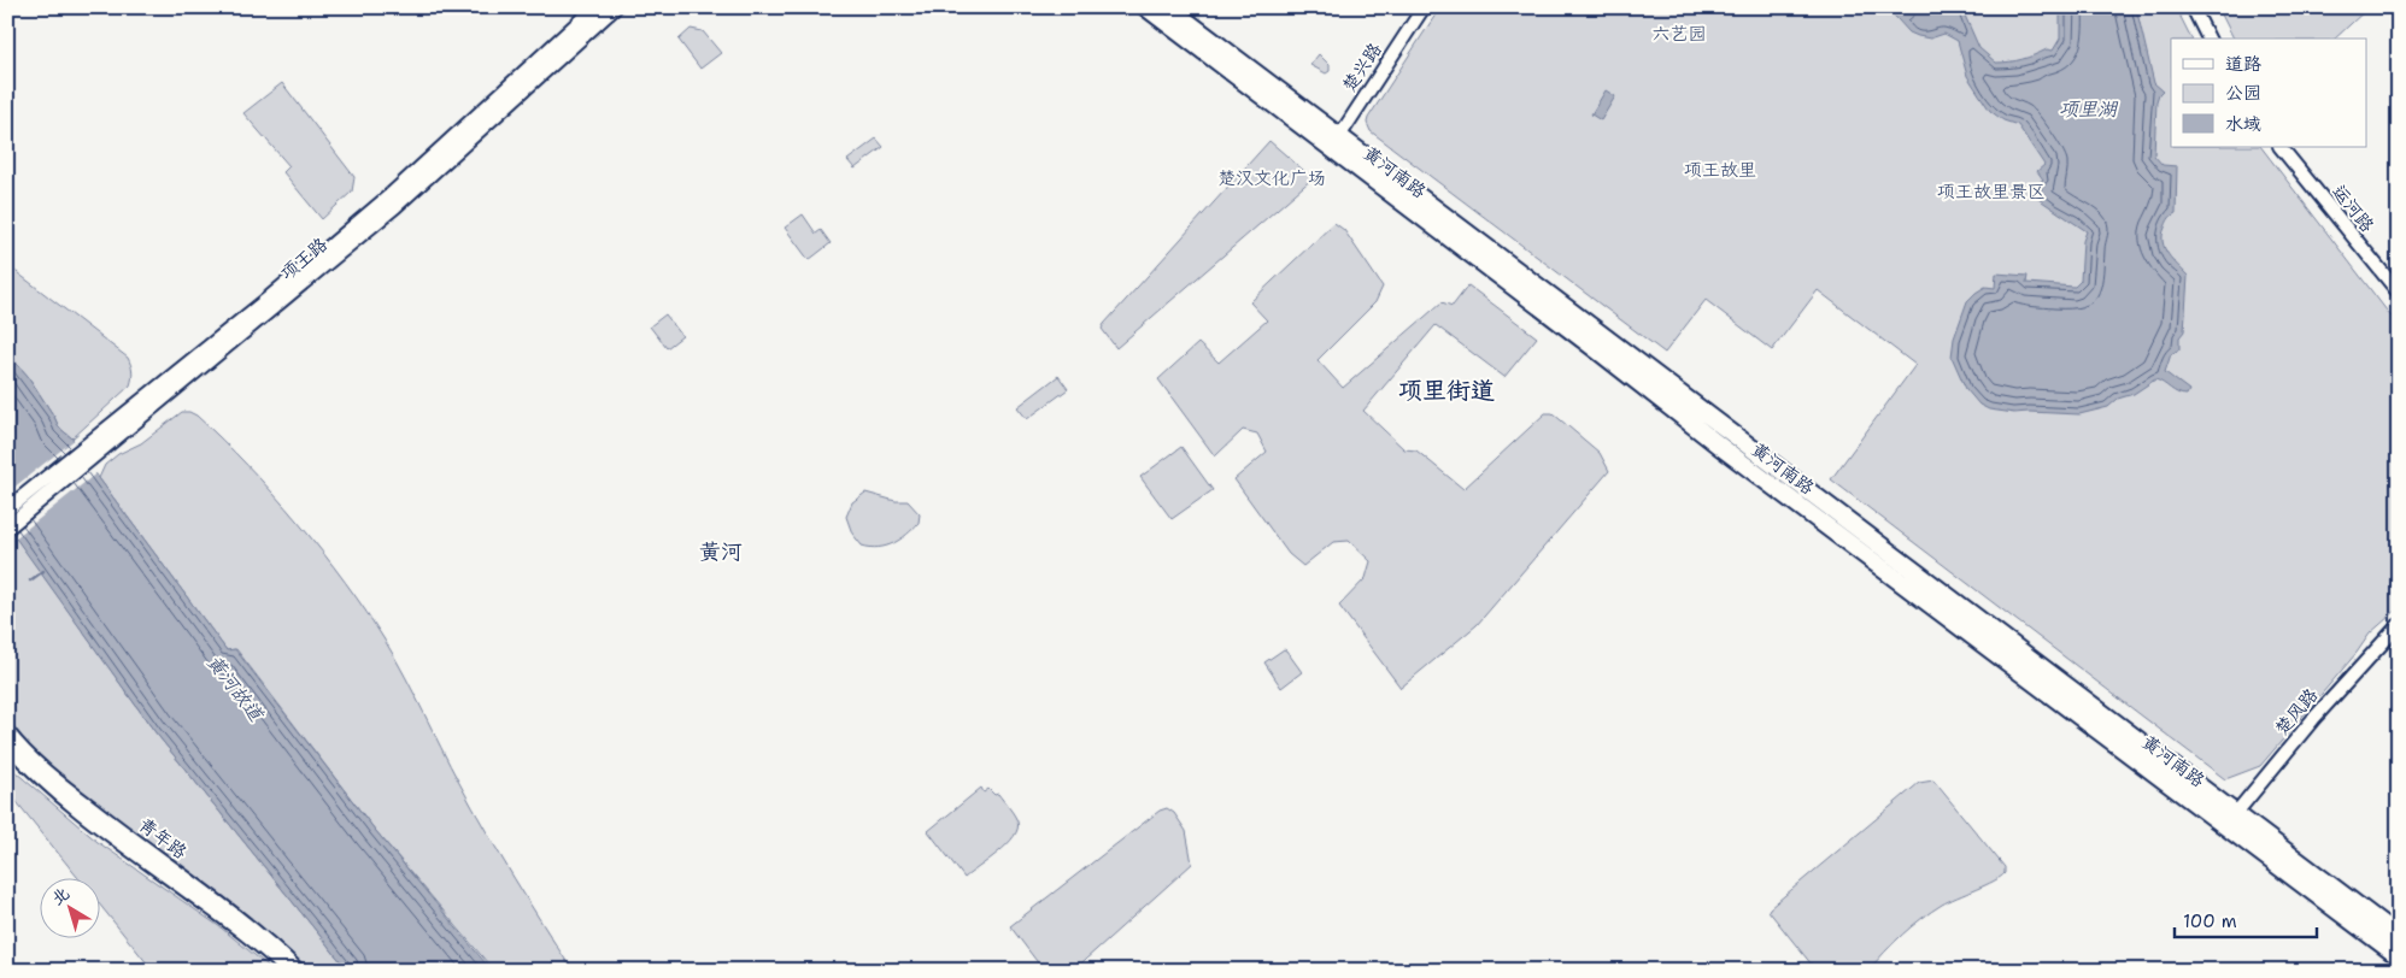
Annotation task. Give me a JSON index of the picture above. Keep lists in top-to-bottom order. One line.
{"streets":{"main road":["黄河南路","项王路"],"street":["楚兴路","运河路","楚风路","青年路"]},"crossings":[["楚兴路","黄河南路"],["黄河南路","楚风路"]],"districts":["项里街道","黄河"],"water":["项里湖","黄河故道"],"parks":["六艺园","项王故里","楚汉文化广场","项王故里景区"],"legend":["道路","公园","水域"],"scale_bar":"100 m","north":"top left"}
